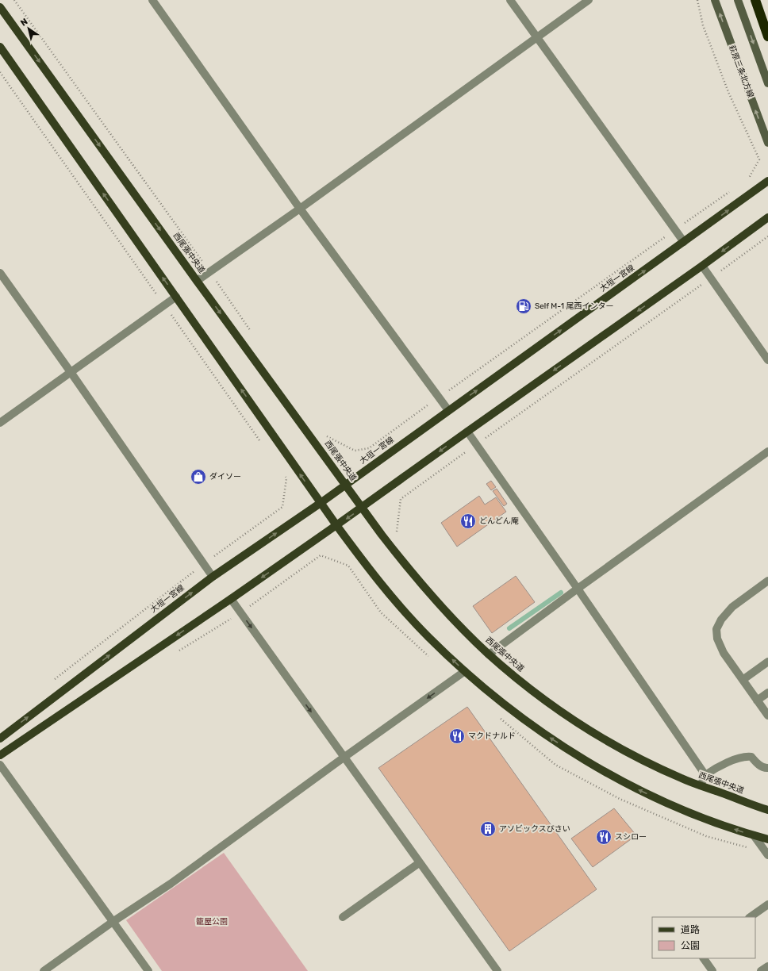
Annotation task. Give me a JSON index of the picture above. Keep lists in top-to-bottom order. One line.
{"streets":{"main road":["萩原三条北方線","西尾張中央道","大垣一宮線"]},"crossings":[["西尾張中央道","大垣一宮線"]],"parks":["籠屋公園"],"places":{"fuel station":["Self M-1 尾西インター"],"shop":["ダイソー"],"restaurant":["どんどん庵","マクドナルド","スシロー"],"building":["アソビックスびさい"]},"legend":["道路","公園"],"north":"top left"}
